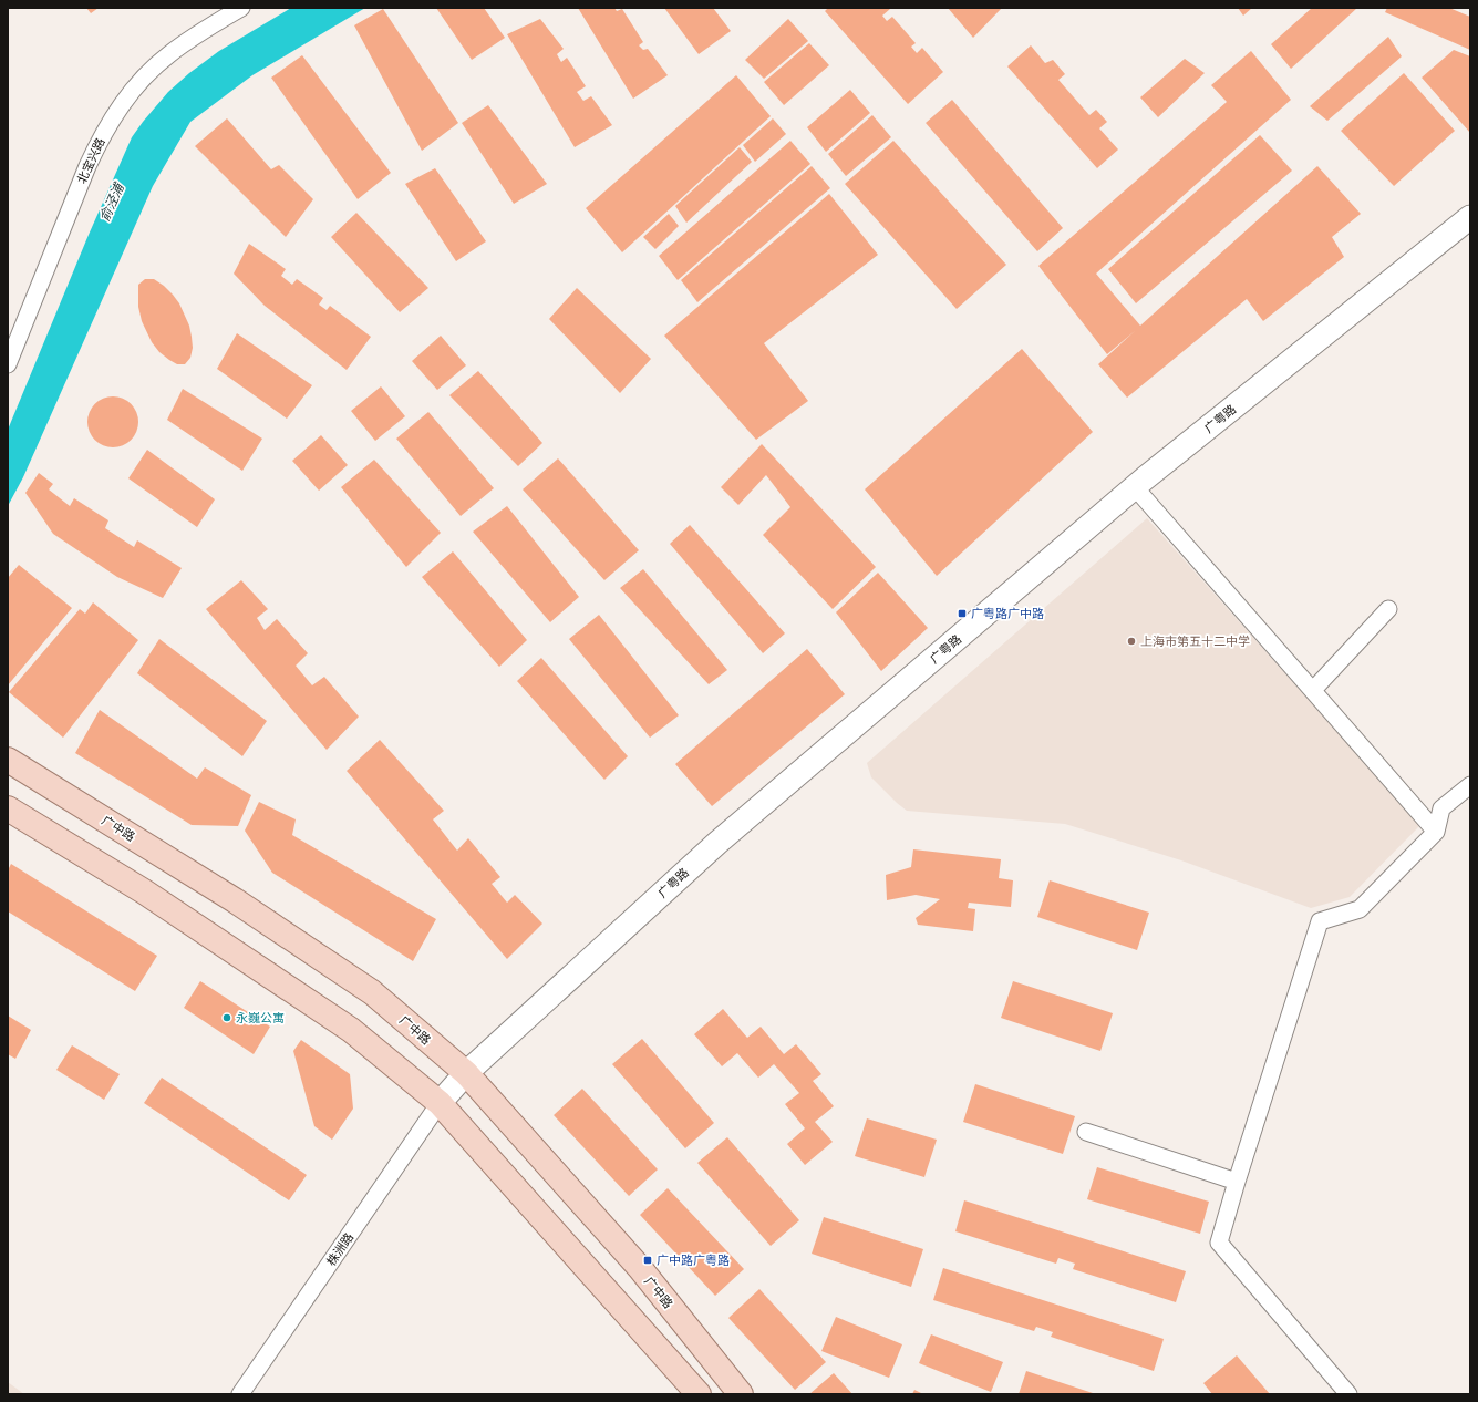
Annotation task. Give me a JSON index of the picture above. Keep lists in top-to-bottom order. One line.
{"streets":{"main road":["广粤路","广中路"],"street":["北宝兴路","株洲路"]},"crossings":[["广粤路","广中路"],["广粤路","株洲路"]],"water":["俞泾浦"],"places":{"transit":["广粤路广中路","广中路广粤路"],"other":["上海市第五十二中学","永巍公寓"]}}
